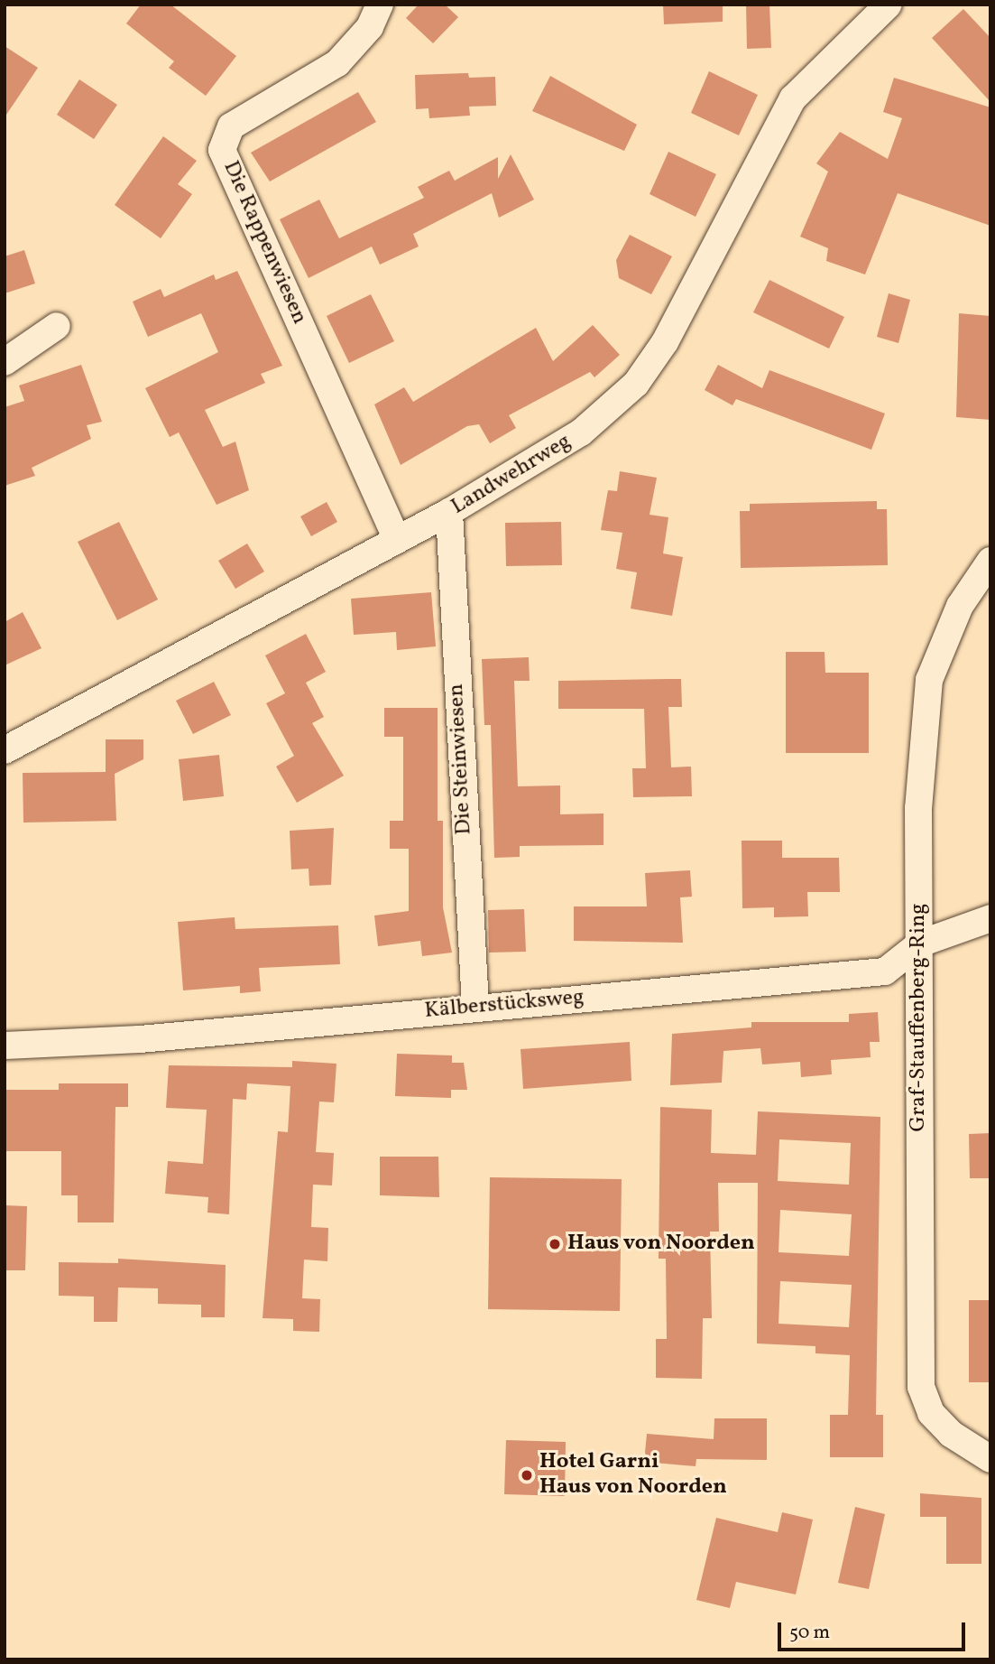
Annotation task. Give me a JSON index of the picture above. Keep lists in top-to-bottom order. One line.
{"streets":{"street":["Die Rappenwiesen","Landwehrweg","Die Steinwiesen","Kälberstücksweg","Graf-Stauffenberg-Ring"]},"crossings":[["Die Rappenwiesen","Landwehrweg"],["Landwehrweg","Die Steinwiesen"],["Die Steinwiesen","Kälberstücksweg"],["Kälberstücksweg","Graf-Stauffenberg-Ring"]],"places":["Haus von Noorden","Hotel Garni Haus von Noorden"],"scale_bar":"50 m"}
